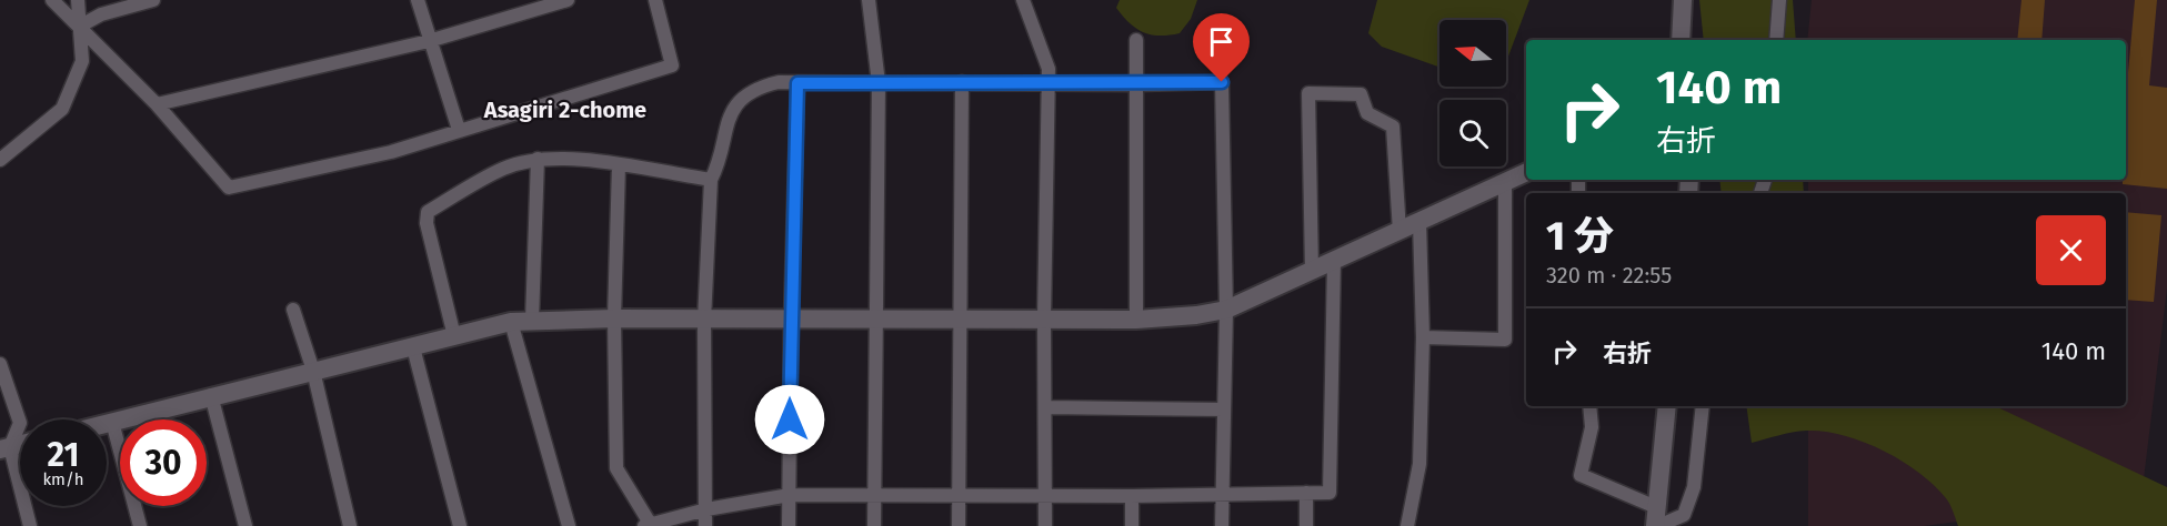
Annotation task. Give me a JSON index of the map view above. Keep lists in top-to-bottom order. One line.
{"districts":["Asagiri 2-chome"],"north":"left","page":{"turn":["140 m","右折"],"heading":["1 分","320 m · 22:55"],"list":[{"name":"右折","value":"140 m"}],"speed":"21 km/h","limit":"30"}}
